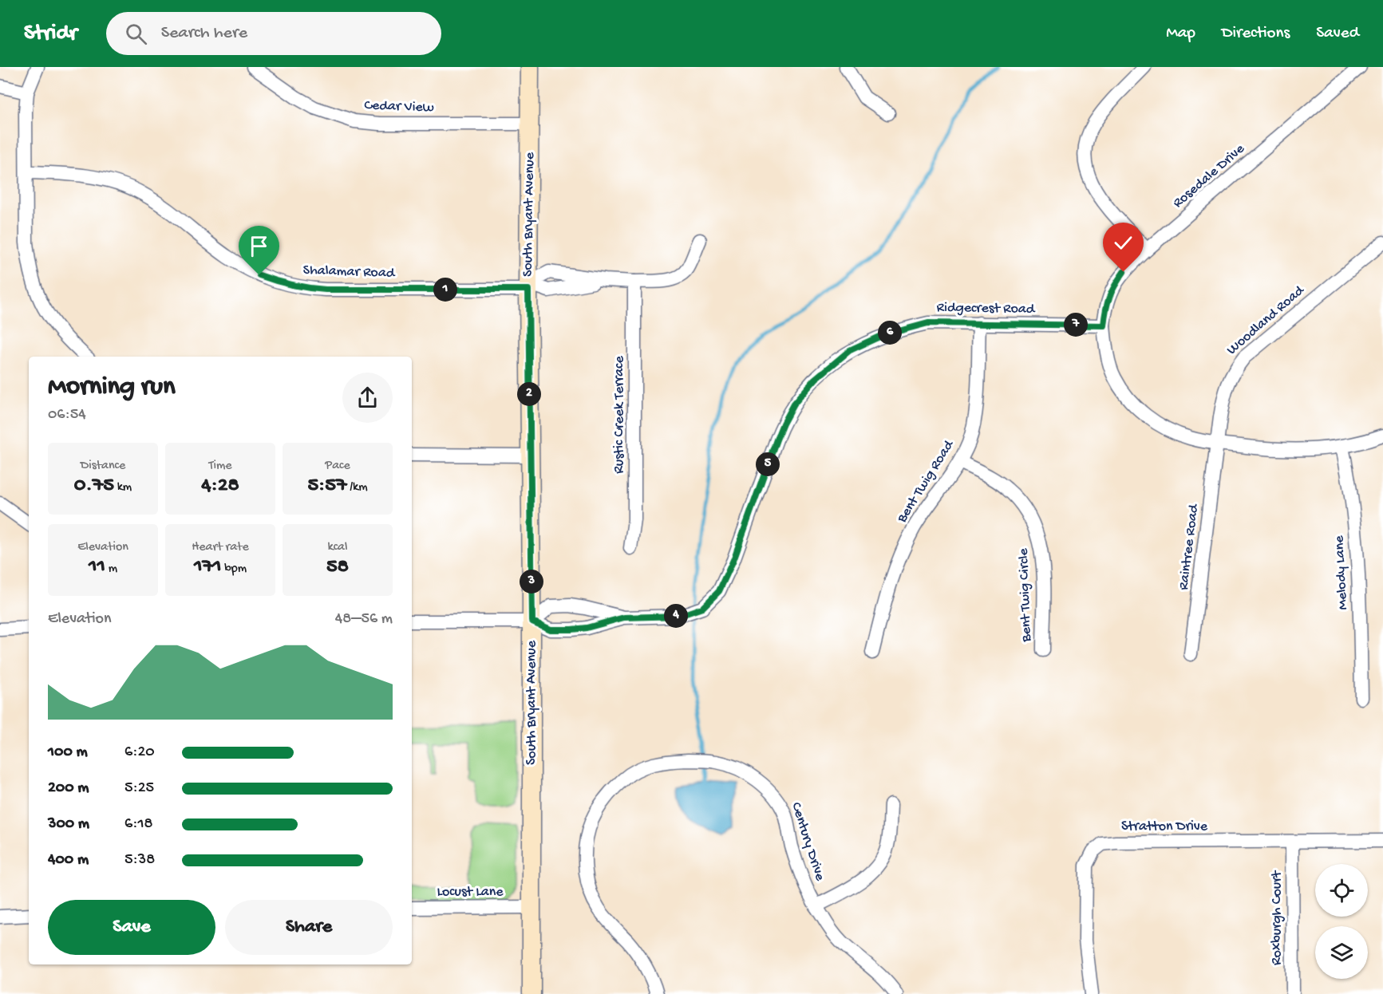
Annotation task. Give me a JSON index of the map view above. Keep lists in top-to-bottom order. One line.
{"streets":{"street":["Cedar View","Rosedale Drive","South Bryant Avenue","Shalamar Road","Ridgecrest Road","Woodland Road","Rustic Creek Terrace","Bent Twig Road","Raintree Road","Melody Lane","Bent Twig Circle","Stratton Drive","Century Drive","Locust Lane","Roxburgh Court"]},"crossings":[["Cedar View","South Bryant Avenue"],["Rosedale Drive","Ridgecrest Road"],["South Bryant Avenue","Shalamar Road"],["South Bryant Avenue","Ridgecrest Road"],["South Bryant Avenue","Locust Lane"],["Ridgecrest Road","Bent Twig Road"],["Woodland Road","Raintree Road"],["Bent Twig Road","Bent Twig Circle"],["Stratton Drive","Roxburgh Court"]],"page":{"header":"Stridr","search":"Search here","nav":["Map","Directions","Saved"],"pins":["1","7","6","2","5","3","4"],"heading":["Morning run","06:54"],"stats":[["Distance","0.75 km"],["Time","4:28"],["Pace","5:57 /km"],["Elevation","11 m"],["Heart rate","171 bpm"],["kcal","58"]],"chart":["Elevation","48–56 m"],"list":[{"name":"100 m","note":"6:20"},{"name":"200 m","note":"5:25"},{"name":"300 m","note":"6:18"},{"name":"400 m","note":"5:38"}],"buttons":["Save","Share"]}}
